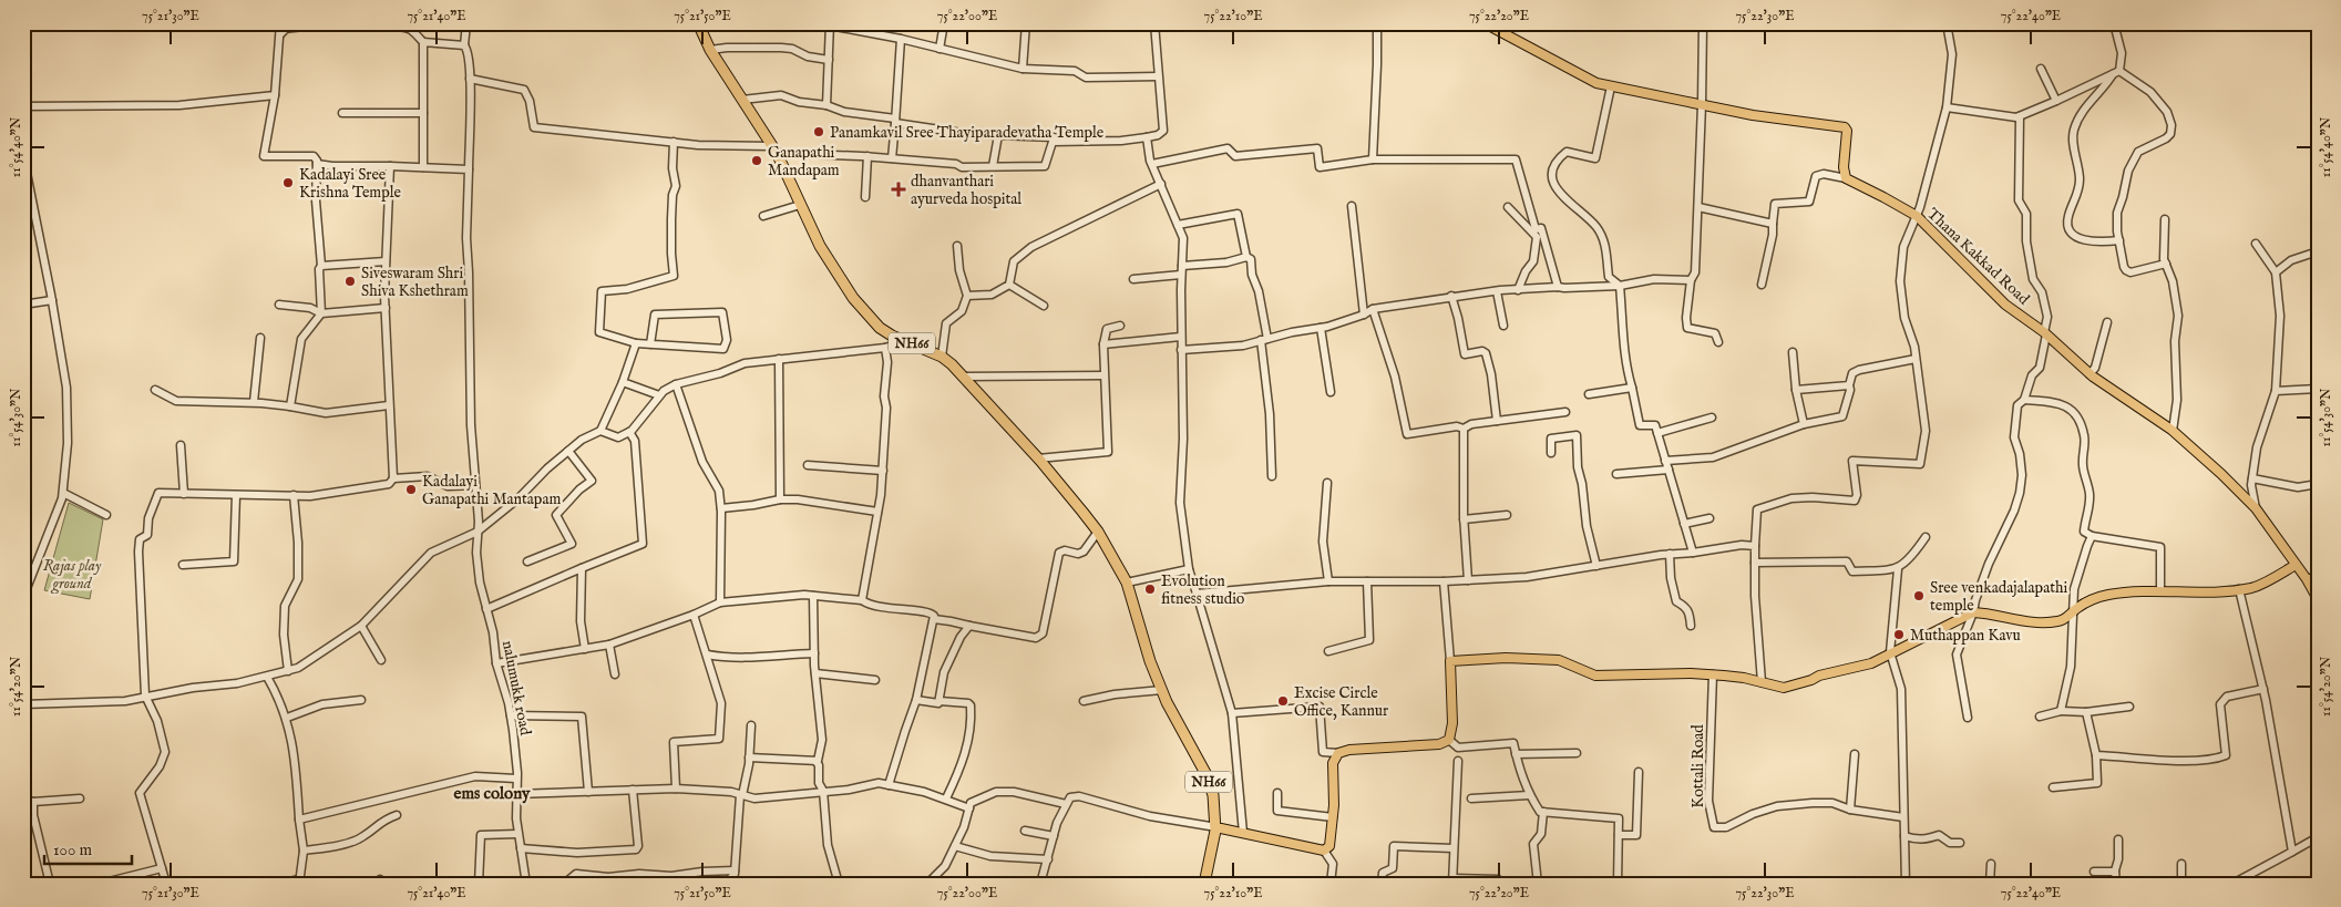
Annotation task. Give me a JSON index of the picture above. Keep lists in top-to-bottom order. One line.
{"streets":{"highway":["NH66"],"main road":["Thana Kakkad Road"],"street":["nalumukk road","Kottali Road"]},"districts":["ems colony"],"parks":["Rajas play ground"],"places":{"other":["Panamkavil Sree Thayiparadevatha Temple","Ganapathi Mandapam","Kadalayi Sree Krishna Temple","Siveswaram Shri Shiva Kshethram","Kadalayi Ganapathi Mantapam","Evolution fitness studio","Sree venkadajalapathi temple","Muthappan Kavu","Excise Circle Office, Kannur"],"health":["dhanvanthari ayurveda hospital"]},"scale_bar":"100 m","coordinates":["75°21'30\"E","75°21'40\"E","75°21'50\"E","75°22'00\"E","75°22'10\"E","75°22'20\"E","75°22'30\"E","75°22'40\"E","11°54'40\"N","11°54'30\"N","11°54'20\"N"]}
